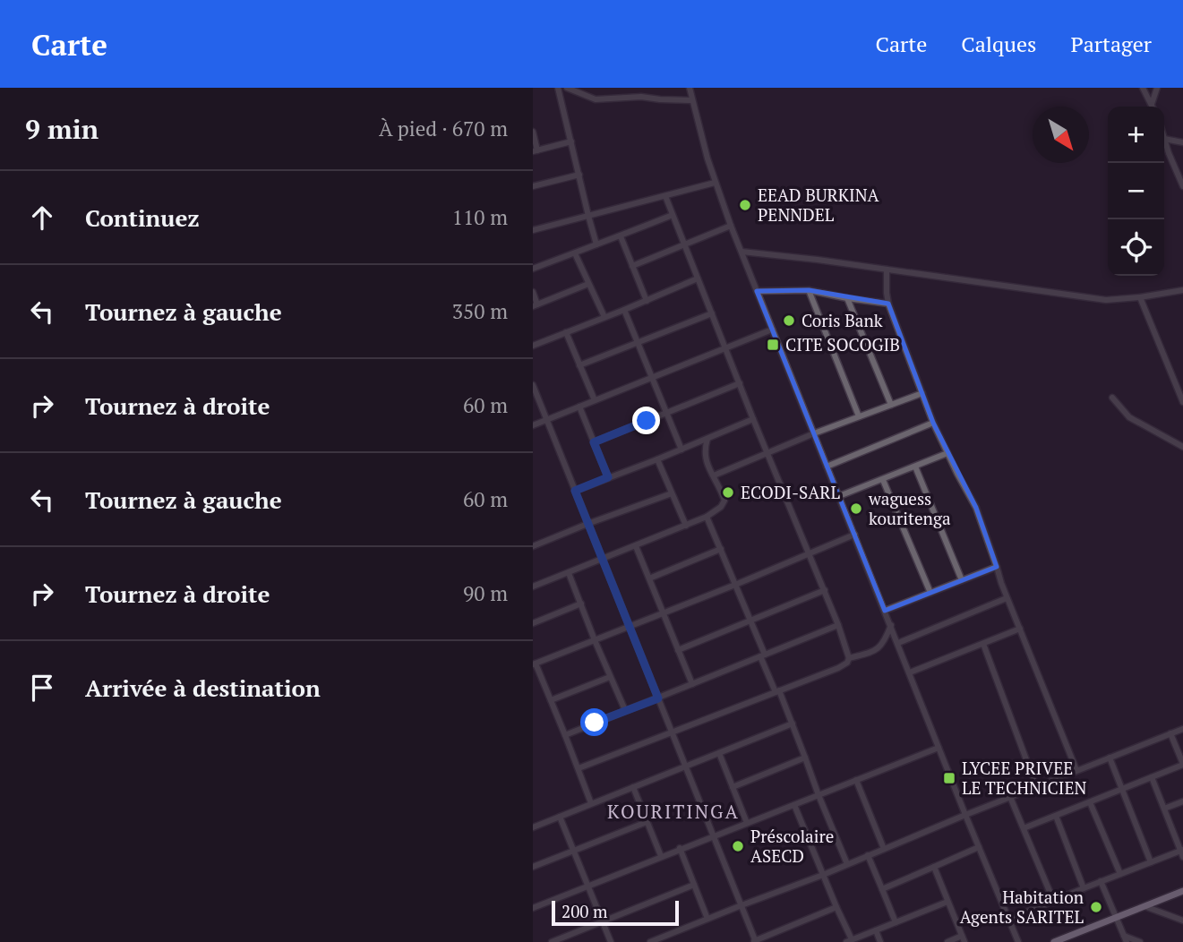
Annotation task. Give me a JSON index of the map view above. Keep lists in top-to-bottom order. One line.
{"districts":["KOURITINGA"],"places":{"other":["EEAD BURKINA PENNDEL","Coris Bank","ECODI-SARL","waguess kouritenga","Préscolaire ASECD","Habitation Agents SARITEL"],"transit":["CITE SOCOGIB","LYCEE PRIVEE LE TECHNICIEN"]},"scale_bar":"200 m","north":"bottom right","page":{"header":"Carte","nav":["Carte","Calques","Partager"],"heading":["9 min","À pied · 670 m"],"map_buttons":["+","−"],"list":[["Continuez","110 m"],["Tournez à gauche","350 m"],["Tournez à droite","60 m"],["Tournez à gauche","60 m"],["Tournez à droite","90 m"],"Arrivée à destination"],"scale":"200 m"}}
